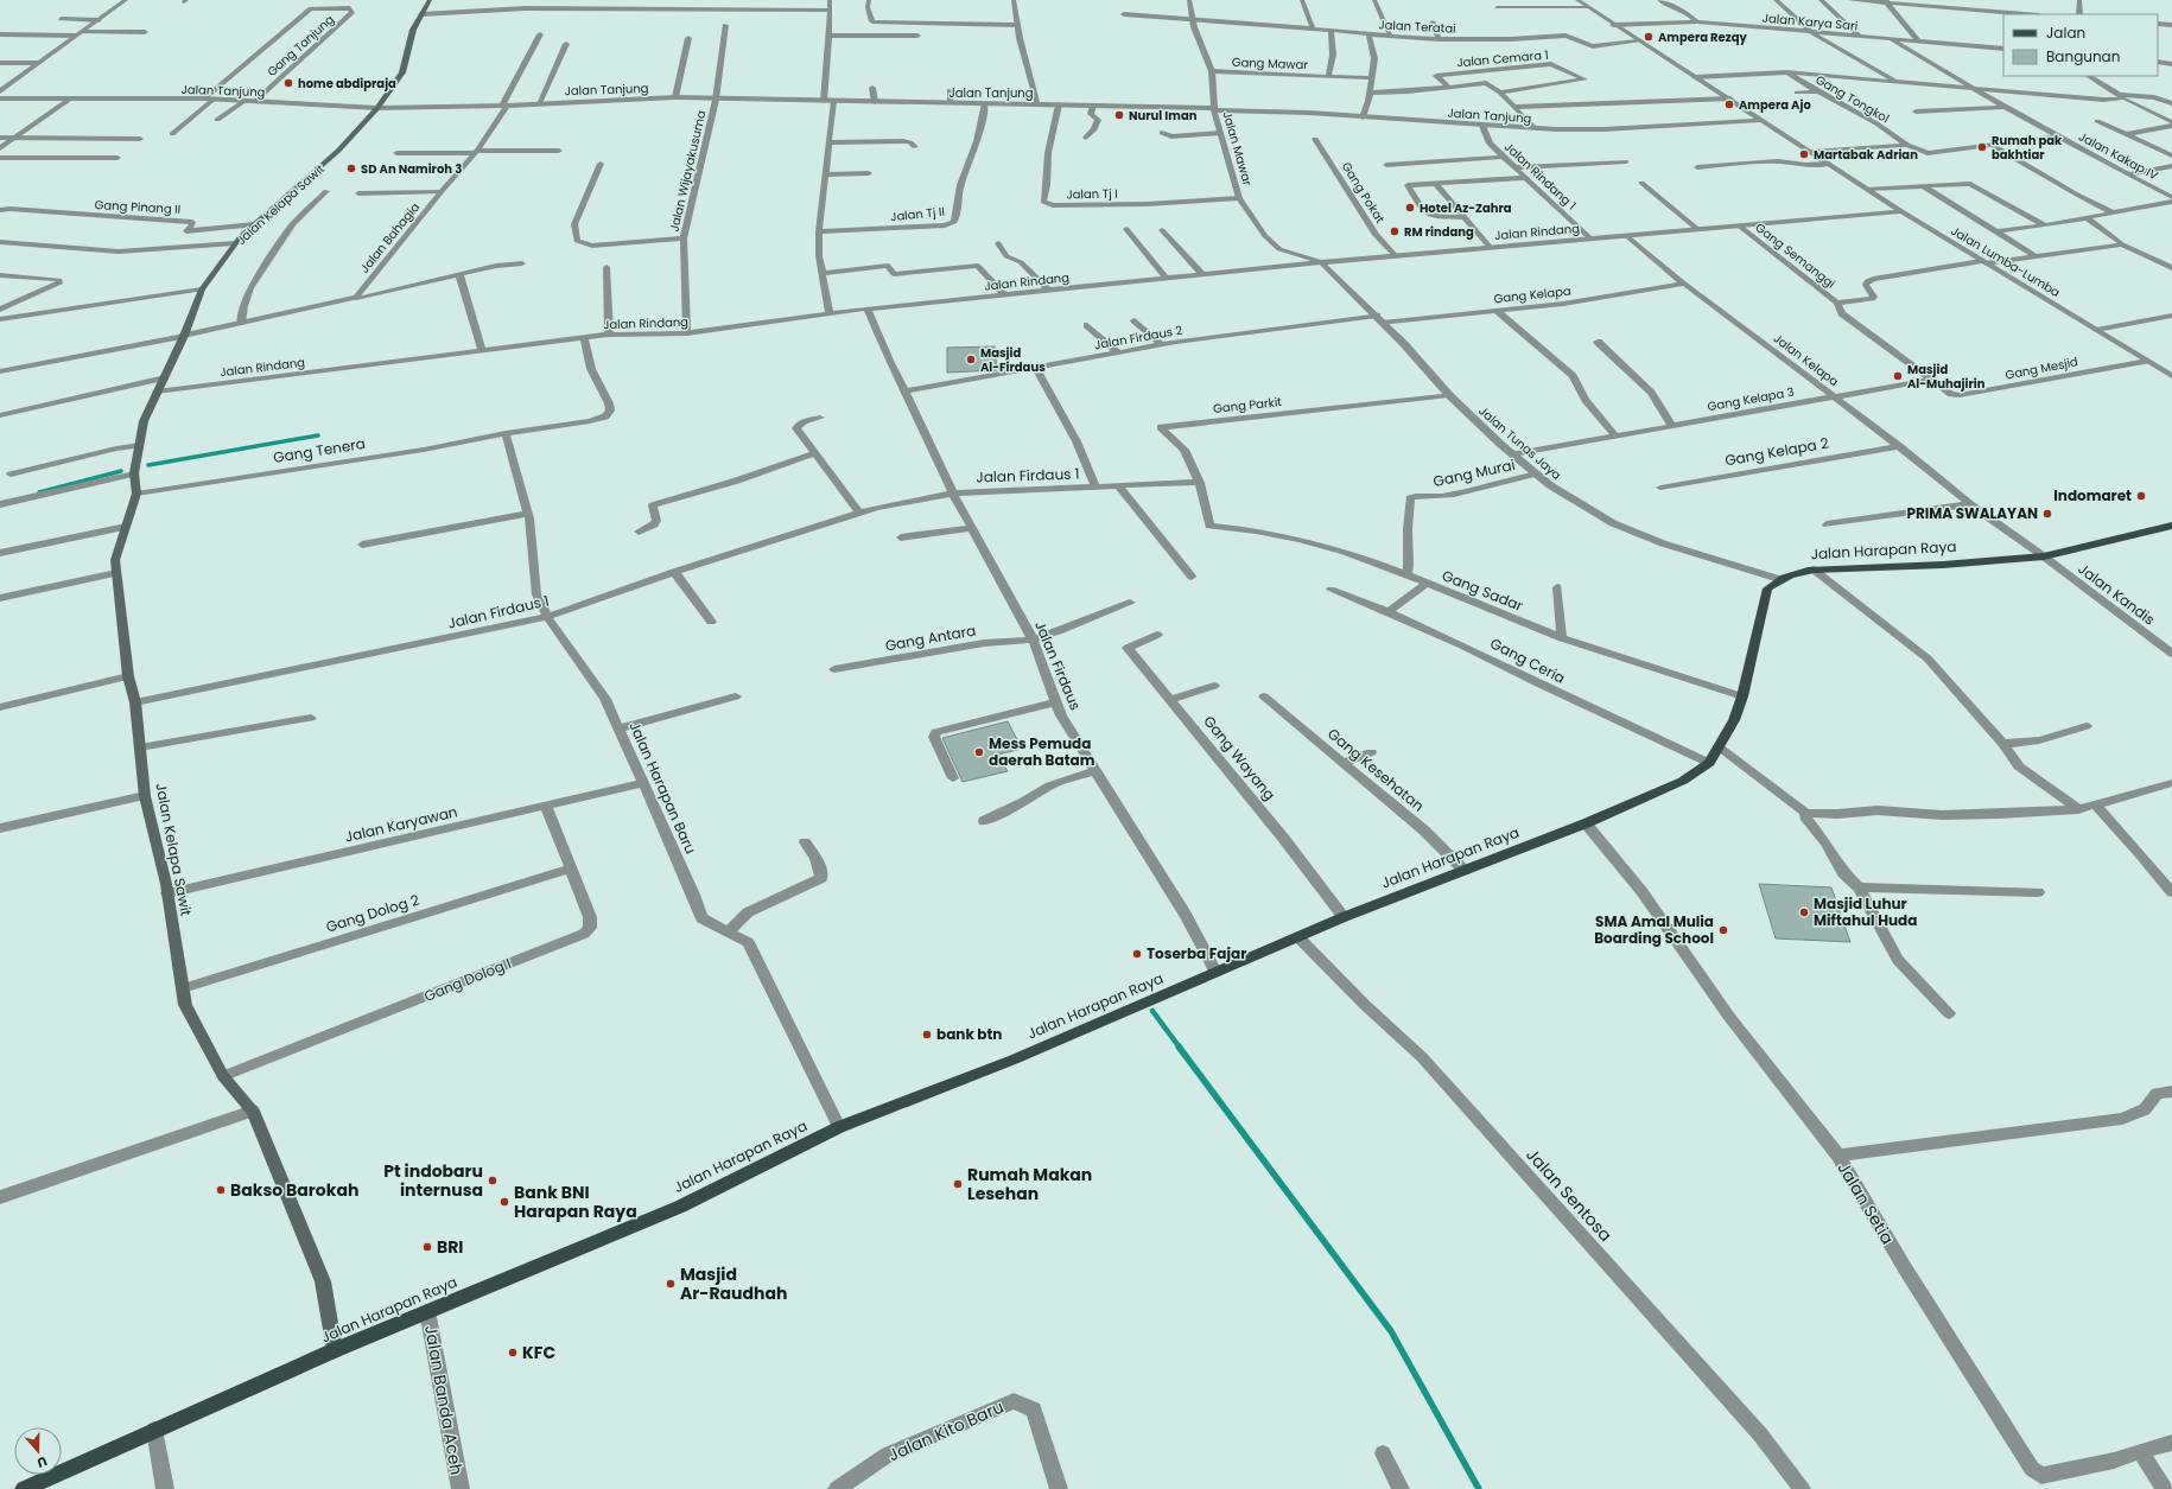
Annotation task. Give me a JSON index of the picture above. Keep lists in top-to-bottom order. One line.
{"streets":{"main road":["Jalan Kelapa Sawit","Jalan Harapan Raya"],"street":["Jalan Karya Sari","Jalan Teratai","Gang Tanjung","Jalan Cemara 1","Gang Mawar","Jalan Tanjung","Gang Tongkol","Jalan Mawar","Jalan Kakap IV","Jalan Wijayakusuma","Jalan Rindang 1","Gang Pokat","Jalan Tj I","Gang Pinang II","Jalan Tj II","Jalan Rindang","Jalan Bahagia","Gang Semanggi","Jalan Lumba-Lumba","Gang Kelapa","Jalan Firdaus 2","Jalan Kelapa","Gang Mesjid","Gang Kelapa 3","Gang Parkit","Jalan Tunas Jaya","Gang Tenera","Gang Kelapa 2","Gang Murai","Jalan Firdaus 1","Gang Sadar","Jalan Kandis","Gang Antara","Gang Ceria","Jalan Firdaus","Gang Wayang","Gang Kesehatan","Jalan Harapan Baru","Jalan Karyawan","Gang Dolog 2","Gang Dolog I","Jalan Sentosa","Jalan Setia","Jalan Banda Aceh","Jalan Kito Baru"]},"crossings":[["Jalan Karya Sari","Jalan Kakap IV"],["Jalan Karya Sari","Jalan Lumba-Lumba"],["Jalan Teratai","Gang Mawar"],["Jalan Teratai","Jalan Mawar"],["Jalan Teratai","Jalan Lumba-Lumba"],["Gang Tanjung","Jalan Tanjung"],["Gang Mawar","Jalan Mawar"],["Jalan Tanjung","Jalan Mawar"],["Jalan Tanjung","Jalan Wijayakusuma"],["Jalan Tanjung","Jalan Rindang 1"],["Jalan Tanjung","Jalan Tj I"],["Jalan Tanjung","Jalan Kelapa Sawit"],["Jalan Tanjung","Jalan Tj II"],["Jalan Tanjung","Jalan Bahagia"],["Jalan Tanjung","Jalan Lumba-Lumba"],["Gang Tongkol","Jalan Kakap IV"],["Gang Tongkol","Jalan Lumba-Lumba"],["Jalan Mawar","Jalan Tj I"],["Jalan Mawar","Jalan Rindang"],["Jalan Mawar","Jalan Tunas Jaya"],["Jalan Wijayakusuma","Jalan Rindang"],["Jalan Rindang 1","Jalan Rindang"],["Gang Pokat","Jalan Rindang"],["Jalan Kelapa Sawit","Gang Pinang II"],["Jalan Kelapa Sawit","Jalan Rindang"],["Jalan Kelapa Sawit","Gang Tenera"],["Jalan Kelapa Sawit","Jalan Firdaus 1"],["Jalan Kelapa Sawit","Jalan Harapan Raya"],["Jalan Kelapa Sawit","Jalan Karyawan"],["Jalan Kelapa Sawit","Gang Dolog 2"],["Jalan Kelapa Sawit","Gang Dolog I"],["Jalan Rindang","Gang Semanggi"],["Jalan Rindang","Jalan Lumba-Lumba"],["Jalan Rindang","Jalan Kelapa"],["Jalan Rindang","Jalan Tunas Jaya"],["Jalan Rindang","Gang Tenera"],["Jalan Rindang","Jalan Firdaus"],["Gang Semanggi","Jalan Lumba-Lumba"],["Gang Semanggi","Gang Mesjid"],["Jalan Lumba-Lumba","Gang Mesjid"],["Gang Kelapa","Jalan Firdaus 2"],["Gang Kelapa","Jalan Kelapa"],["Gang Kelapa","Jalan Tunas Jaya"],["Jalan Firdaus 2","Jalan Tunas Jaya"],["Jalan Firdaus 2","Jalan Firdaus"],["Jalan Kelapa","Gang Kelapa 3"],["Jalan Kelapa","Gang Kelapa 2"],["Jalan Kelapa","Jalan Harapan Raya"],["Jalan Kelapa","Jalan Kandis"],["Gang Kelapa 3","Jalan Tunas Jaya"],["Gang Parkit","Jalan Tunas Jaya"],["Gang Parkit","Jalan Firdaus 1"],["Gang Parkit","Gang Sadar"],["Jalan Tunas Jaya","Gang Murai"],["Jalan Tunas Jaya","Jalan Harapan Raya"],["Gang Tenera","Jalan Harapan Baru"],["Gang Murai","Gang Sadar"],["Jalan Firdaus 1","Jalan Firdaus"],["Jalan Firdaus 1","Jalan Harapan Baru"],["Jalan Harapan Raya","Gang Sadar"],["Jalan Harapan Raya","Jalan Kandis"],["Jalan Harapan Raya","Gang Ceria"],["Jalan Harapan Raya","Jalan Firdaus"],["Jalan Harapan Raya","Gang Wayang"],["Jalan Harapan Raya","Gang Kesehatan"],["Jalan Harapan Raya","Jalan Harapan Baru"],["Jalan Harapan Raya","Jalan Sentosa"],["Jalan Harapan Raya","Jalan Setia"],["Jalan Harapan Raya","Jalan Banda Aceh"],["Gang Antara","Jalan Firdaus"],["Jalan Harapan Baru","Jalan Karyawan"],["Jalan Karyawan","Gang Dolog I"],["Gang Dolog 2","Gang Dolog I"]],"places":["Ampera Rezqy","home abdipraja","Ampera Ajo","Nurul Iman","Rumah pak bakhtiar","Martabak Adrian","SD An Namiroh 3","Hotel Az-Zahra","RM rindang","Masjid Al-Firdaus","Masjid Al-Muhajirin","Indomaret","PRIMA SWALAYAN","Mess Pemuda daerah Batam","Masjid Luhur Miftahul Huda","SMA Amal Mulia Boarding School","Toserba Fajar","bank btn","Pt indobaru internusa","Rumah Makan Lesehan","Bakso Barokah","Bank BNI Harapan Raya","BRI","Masjid Ar-Raudhah","KFC"],"legend":["Jalan","Bangunan"],"north":"bottom"}
